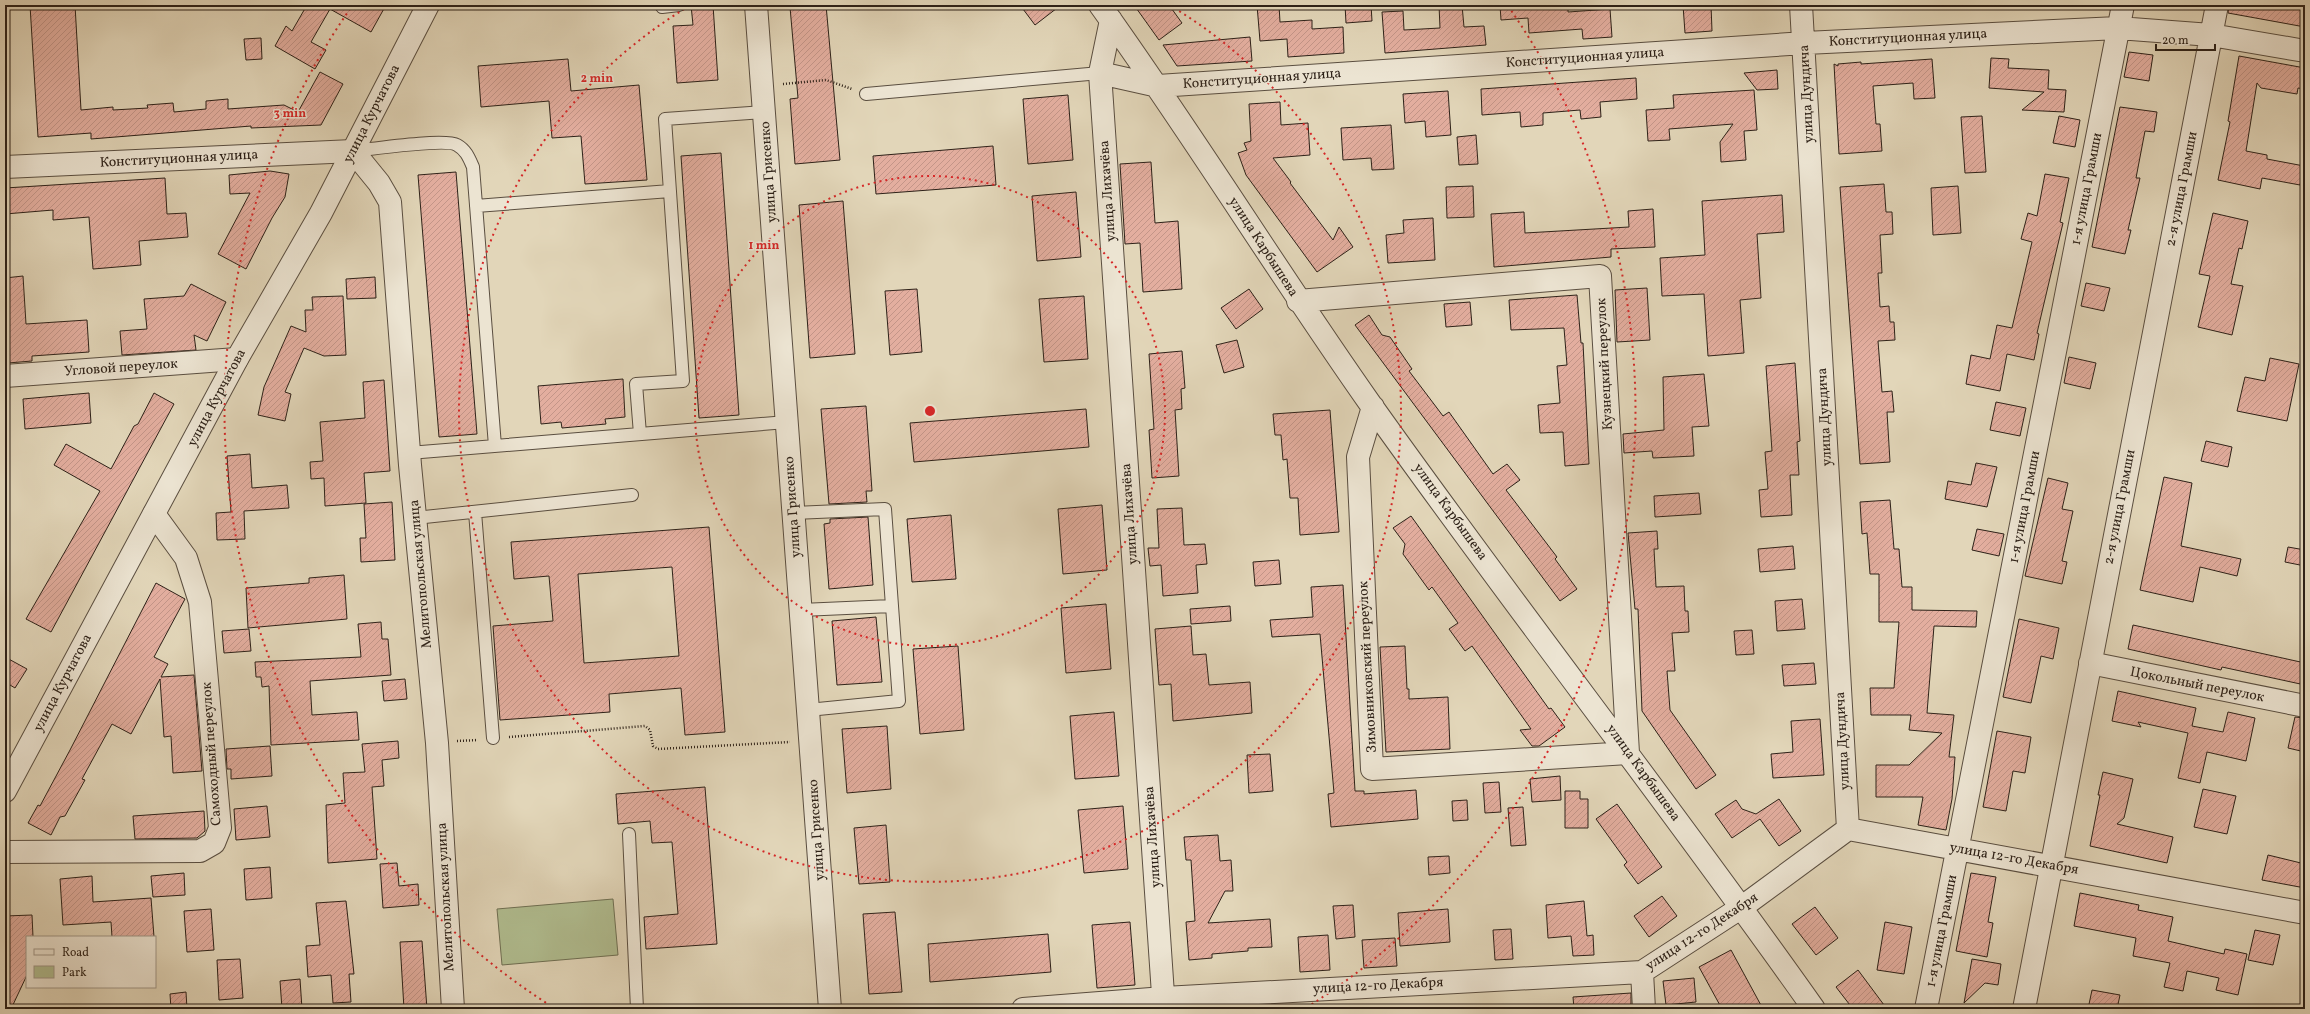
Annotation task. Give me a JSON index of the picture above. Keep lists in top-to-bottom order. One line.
{"streets":{"street":["Конституционная улица","улица Дундича","улица Курчатова","улица Грисенко","1-я улица Грамши","2-я улица Грамши","улица Лихачёва","улица Карбышева","Кузнецкий переулок","Угловой переулок","Мелитопольская улица","Зимовниковский переулок","Цокольный переулок","Самоходный переулок","улица 12-го Декабря"]},"crossings":[["Конституционная улица","улица Дундича"],["Конституционная улица","улица Курчатова"],["Конституционная улица","1-я улица Грамши"],["Конституционная улица","2-я улица Грамши"],["Конституционная улица","улица Лихачёва"],["Конституционная улица","улица Карбышева"],["Конституционная улица","Мелитопольская улица"],["улица Дундича","улица 12-го Декабря"],["улица Курчатова","Угловой переулок"],["улица Курчатова","Мелитопольская улица"],["улица Курчатова","Самоходный переулок"],["1-я улица Грамши","улица 12-го Декабря"],["2-я улица Грамши","Цокольный переулок"],["2-я улица Грамши","улица 12-го Декабря"],["улица Лихачёва","улица Карбышева"],["улица Лихачёва","улица 12-го Декабря"],["улица Карбышева","Кузнецкий переулок"],["улица Карбышева","Зимовниковский переулок"],["улица Карбышева","улица 12-го Декабря"],["Кузнецкий переулок","Зимовниковский переулок"]],"legend":["Road","Park"],"scale_bar":"20 m","rings":["2 min","3 min","1 min"]}
